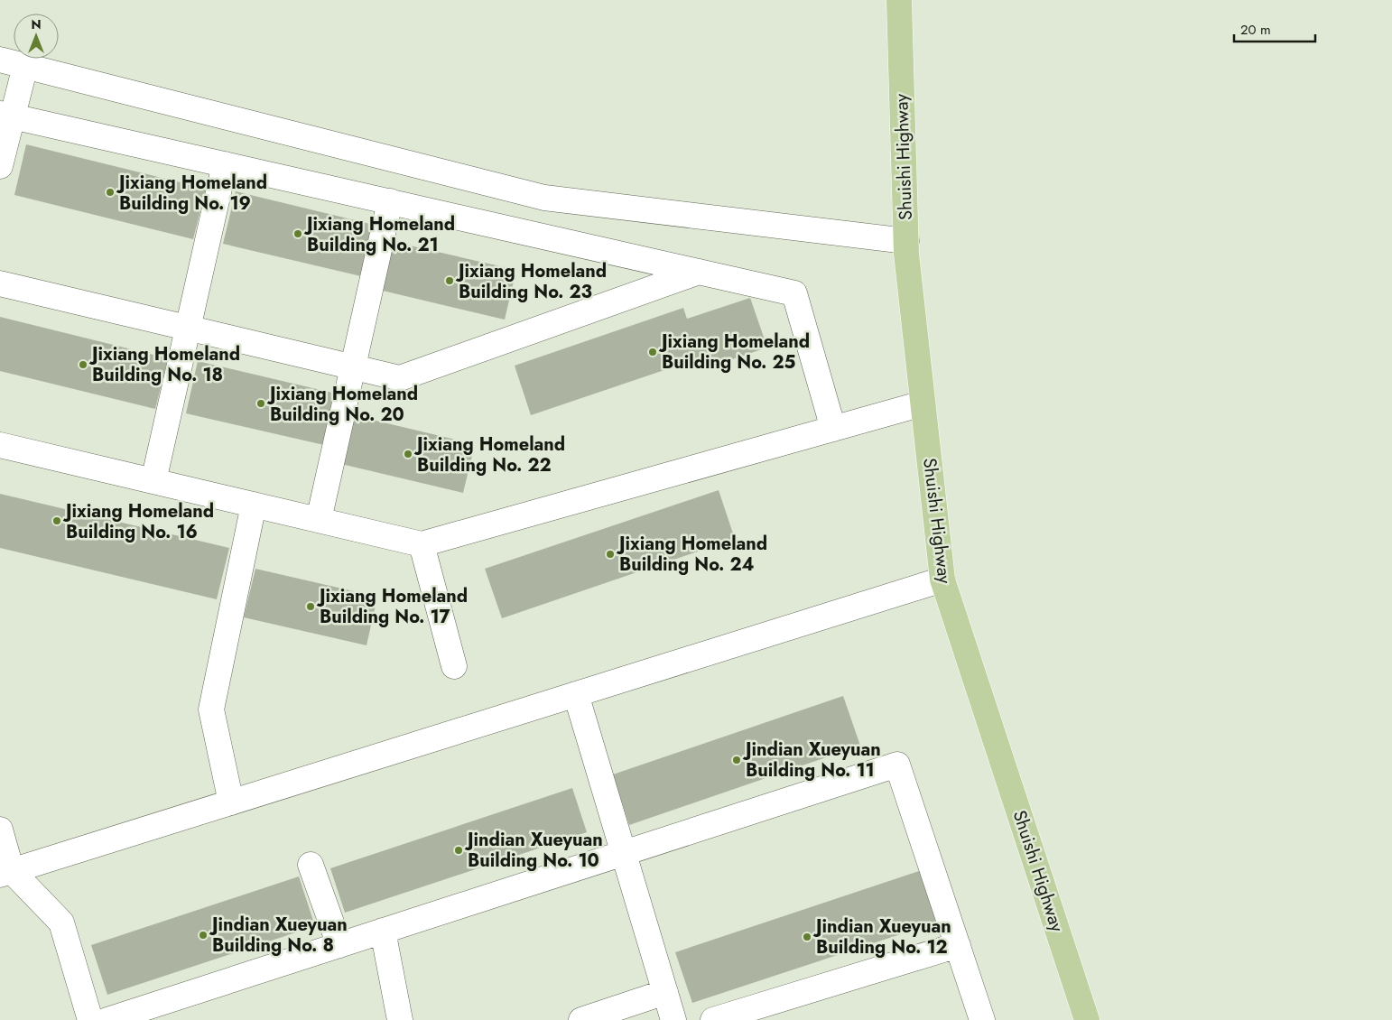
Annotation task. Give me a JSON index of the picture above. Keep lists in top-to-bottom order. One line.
{"streets":{"main road":["Shuishi Highway"]},"places":["Jixiang Homeland Building No. 19","Jixiang Homeland Building No. 21","Jixiang Homeland Building No. 23","Jixiang Homeland Building No. 25","Jixiang Homeland Building No. 18","Jixiang Homeland Building No. 20","Jixiang Homeland Building No. 22","Jixiang Homeland Building No. 16","Jixiang Homeland Building No. 24","Jixiang Homeland Building No. 17","Jindian Xueyuan Building No. 11","Jindian Xueyuan Building No. 10","Jindian Xueyuan Building No. 8","Jindian Xueyuan Building No. 12"],"scale_bar":"20 m","north":"top"}
